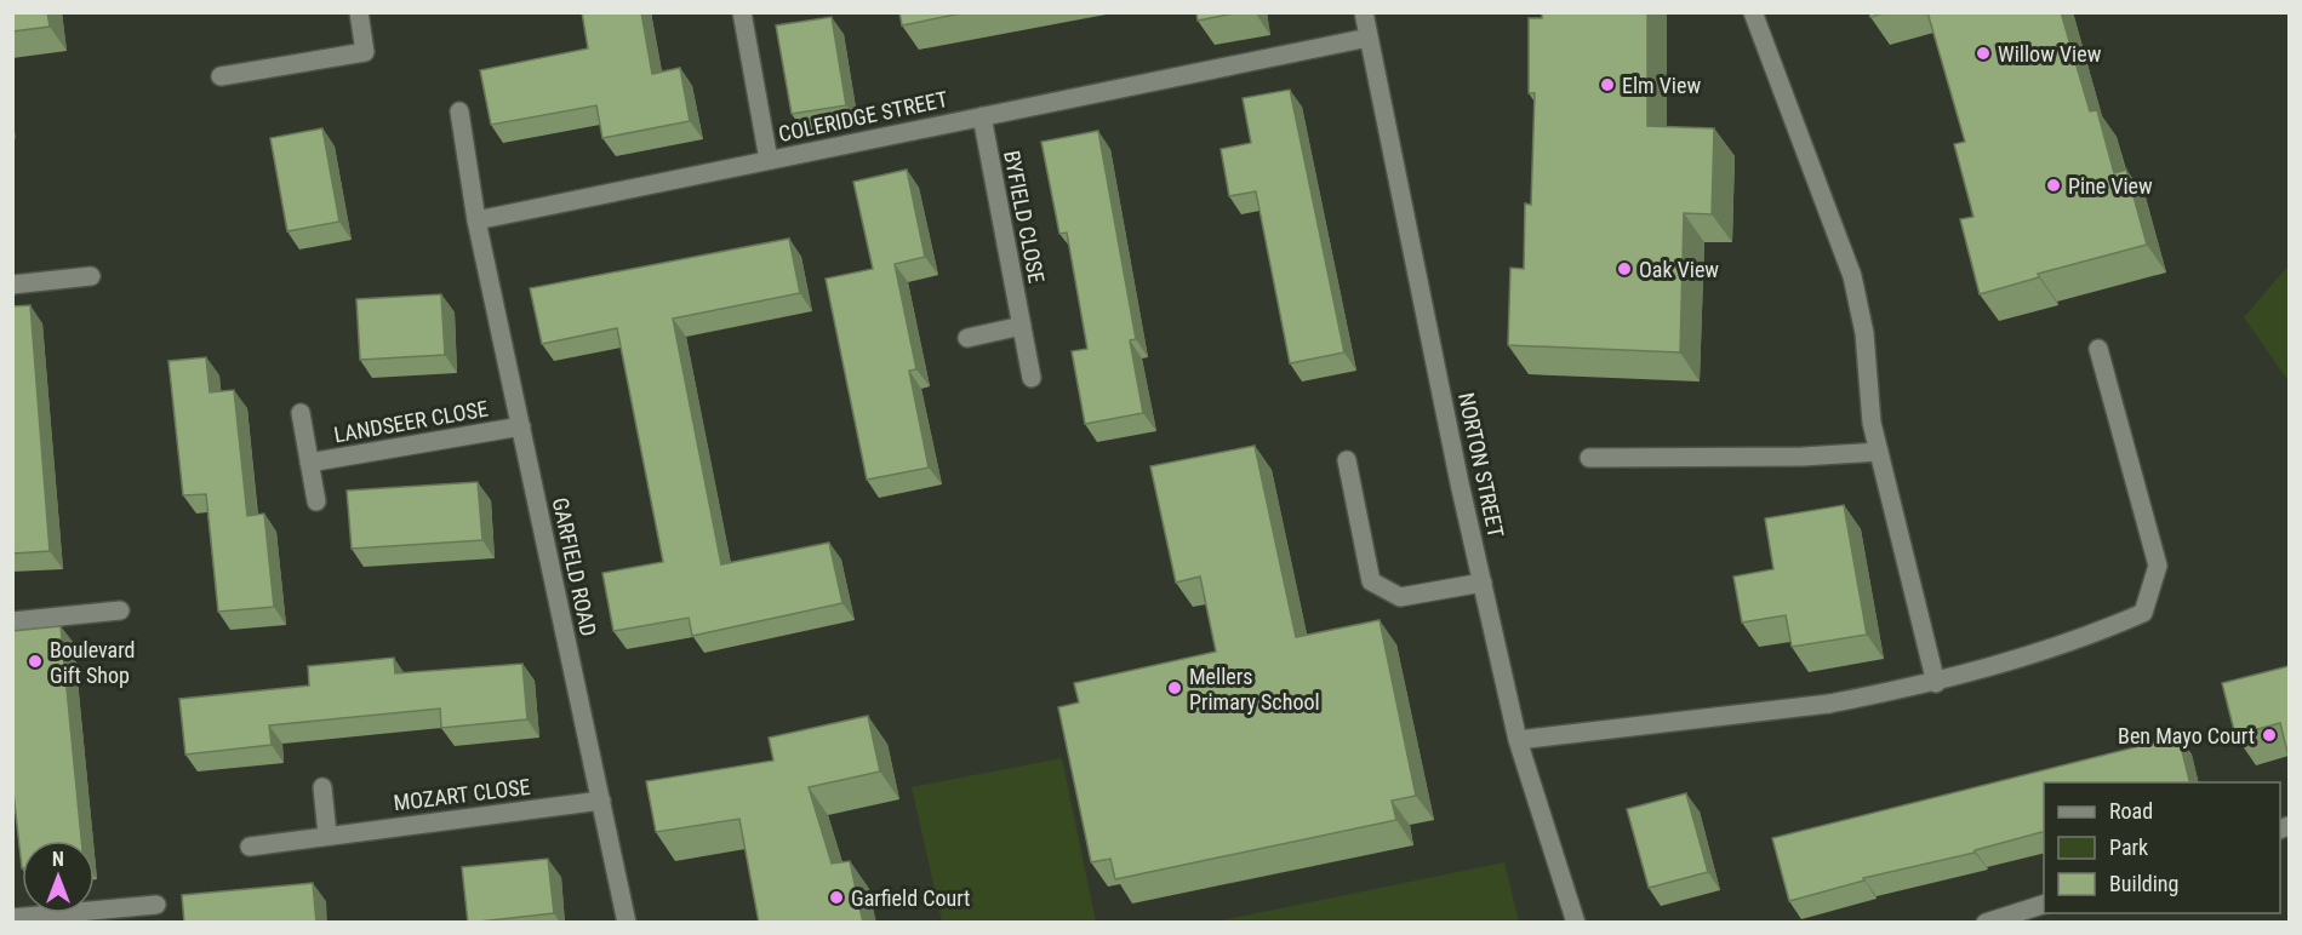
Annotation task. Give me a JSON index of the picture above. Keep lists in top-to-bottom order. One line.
{"streets":{"street":["COLERIDGE STREET","BYFIELD CLOSE","LANDSEER CLOSE","NORTON STREET","GARFIELD ROAD","MOZART CLOSE"]},"crossings":[["COLERIDGE STREET","BYFIELD CLOSE"],["COLERIDGE STREET","NORTON STREET"],["COLERIDGE STREET","GARFIELD ROAD"],["LANDSEER CLOSE","GARFIELD ROAD"],["GARFIELD ROAD","MOZART CLOSE"]],"places":["Willow View","Elm View","Pine View","Oak View","Boulevard Gift Shop","Mellers Primary School","Ben Mayo Court","Garfield Court"],"legend":["Road","Park","Building"],"north":"top"}
